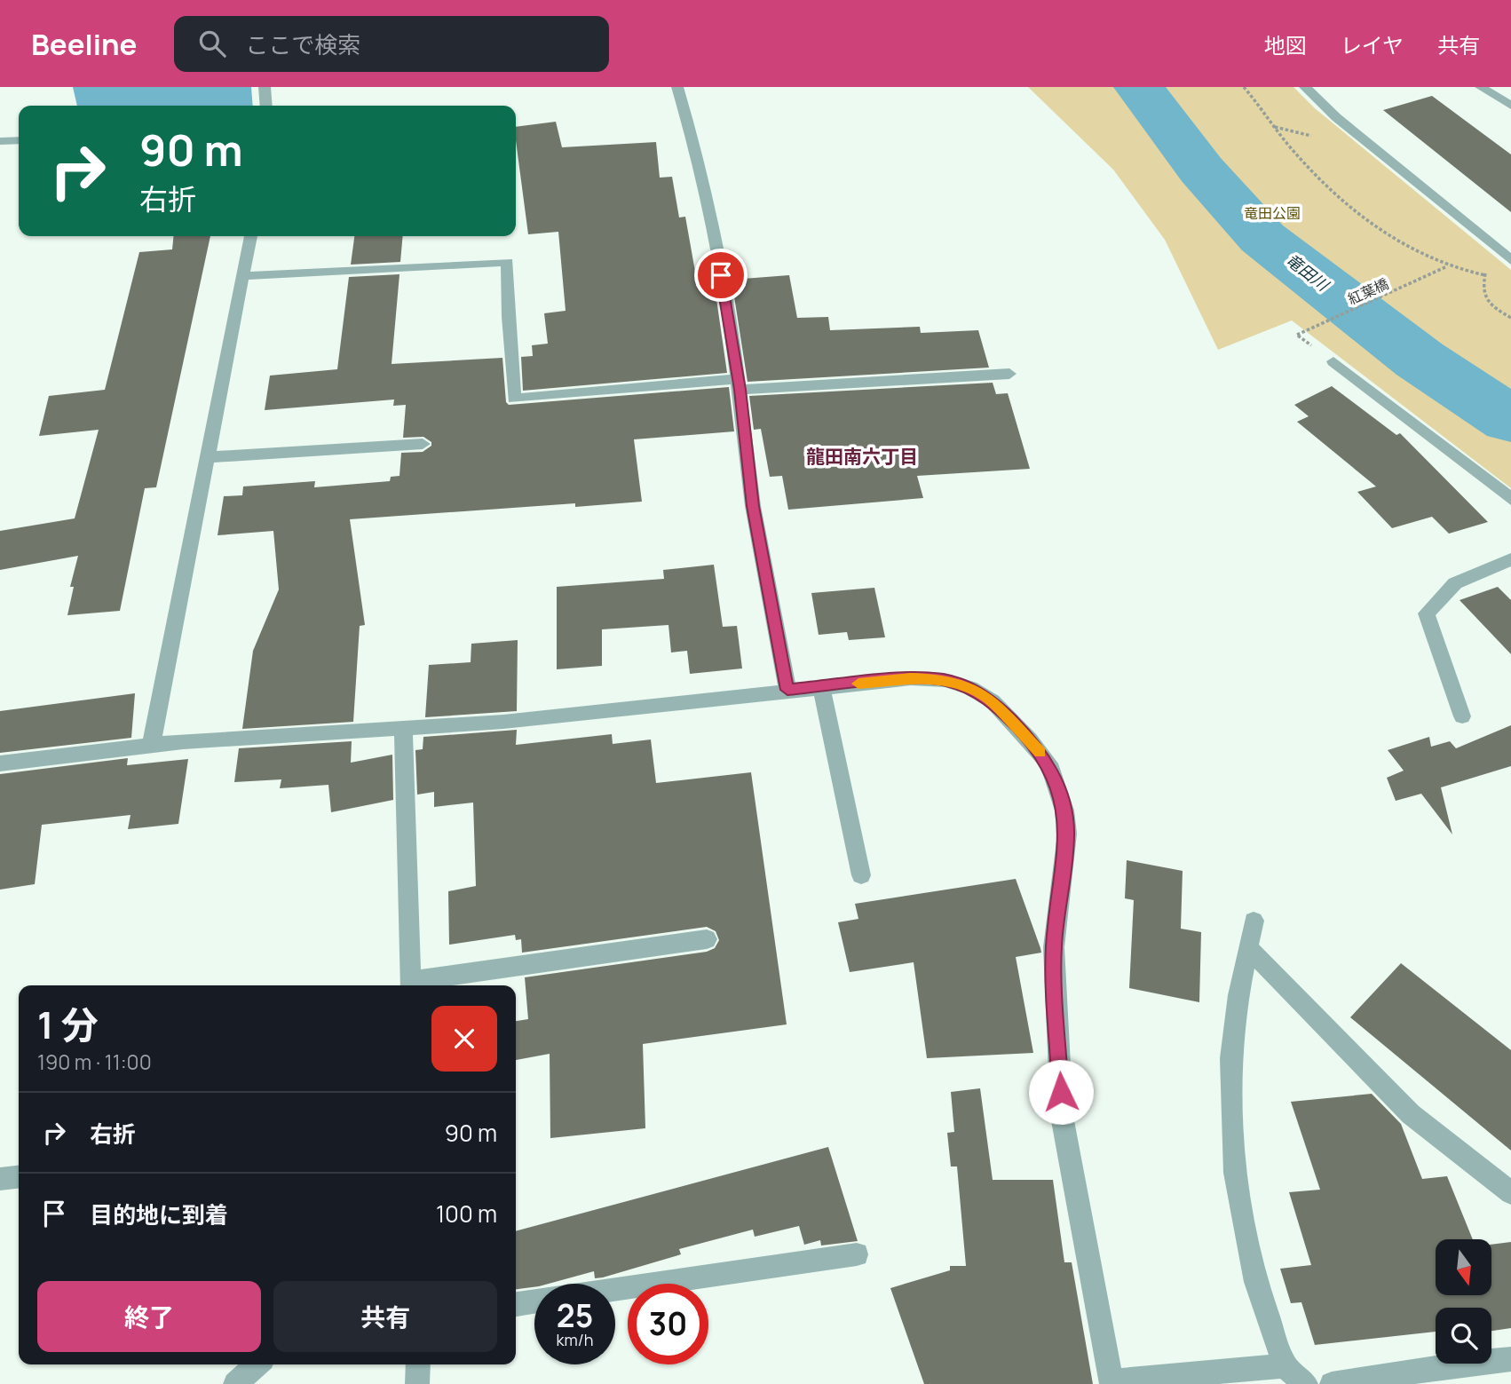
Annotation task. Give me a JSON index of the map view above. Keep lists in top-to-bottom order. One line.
{"streets":{"path":["紅葉橋"]},"districts":["龍田南六丁目"],"water":["竜田川"],"parks":["竜田公園"],"north":"bottom","page":{"header":"Beeline","search":"ここで検索","nav":["地図","レイヤ","共有"],"turn":["90 m","右折"],"heading":["1 分","190 m · 11:00"],"list":[{"name":"右折","value":"90 m"},{"name":"目的地に到着","value":"100 m"}],"buttons":["終了","共有"],"speed":"25 km/h","limit":"30"}}
